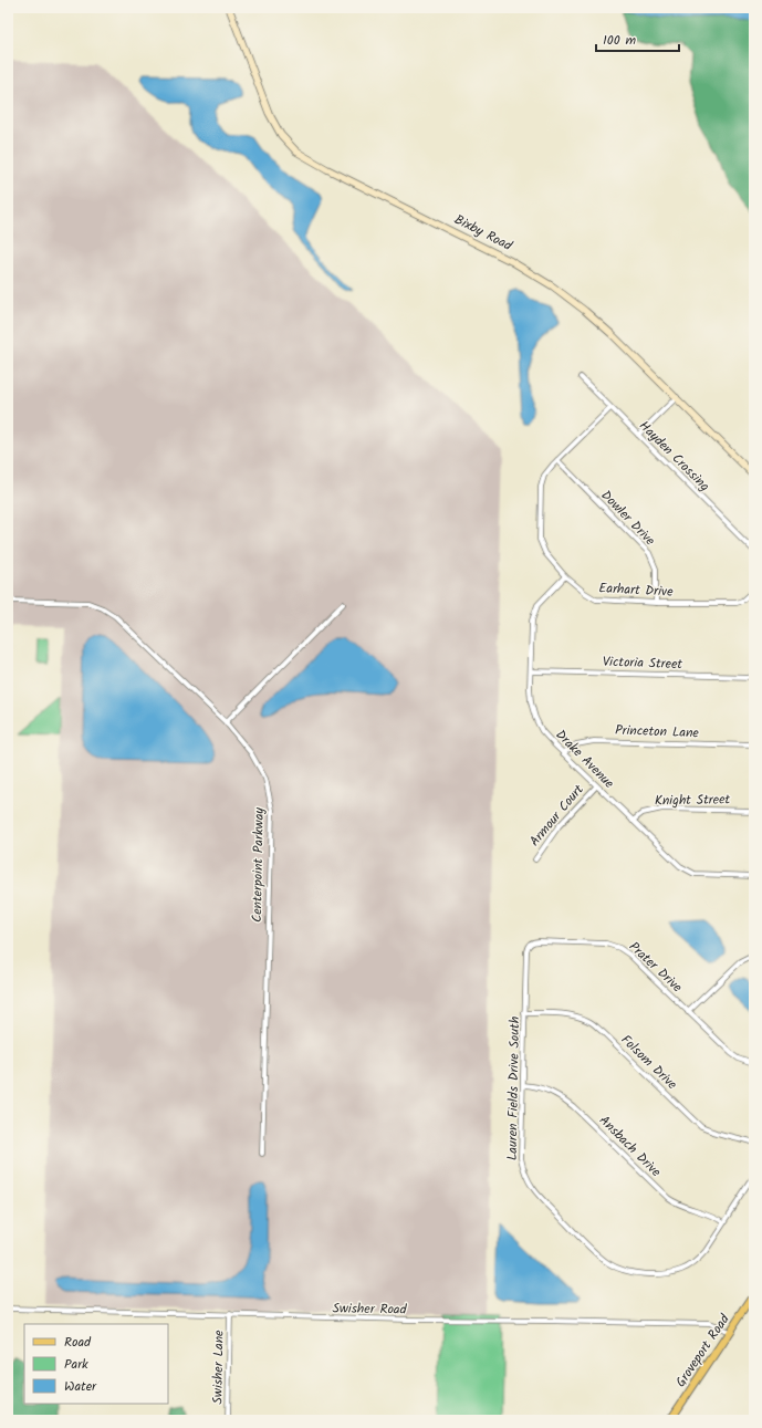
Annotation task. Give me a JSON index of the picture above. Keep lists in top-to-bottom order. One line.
{"streets":{"main road":["Groveport Road"],"street":["Bixby Road","Hayden Crossing","Dowler Drive","Earhart Drive","Victoria Street","Princeton Lane","Drake Avenue","Knight Street","Armour Court","Centerpoint Parkway","Prater Drive","Folsom Drive","Lauren Fields Drive South","Ansbach Drive","Swisher Road","Swisher Lane"]},"crossings":[["Hayden Crossing","Earhart Drive"],["Dowler Drive","Earhart Drive"],["Earhart Drive","Drake Avenue"],["Victoria Street","Drake Avenue"],["Princeton Lane","Drake Avenue"],["Drake Avenue","Knight Street"],["Drake Avenue","Armour Court"],["Prater Drive","Lauren Fields Drive South"],["Folsom Drive","Lauren Fields Drive South"],["Lauren Fields Drive South","Ansbach Drive"],["Swisher Road","Groveport Road"],["Swisher Road","Swisher Lane"]],"legend":["Road","Park","Water"],"scale_bar":"100 m"}
